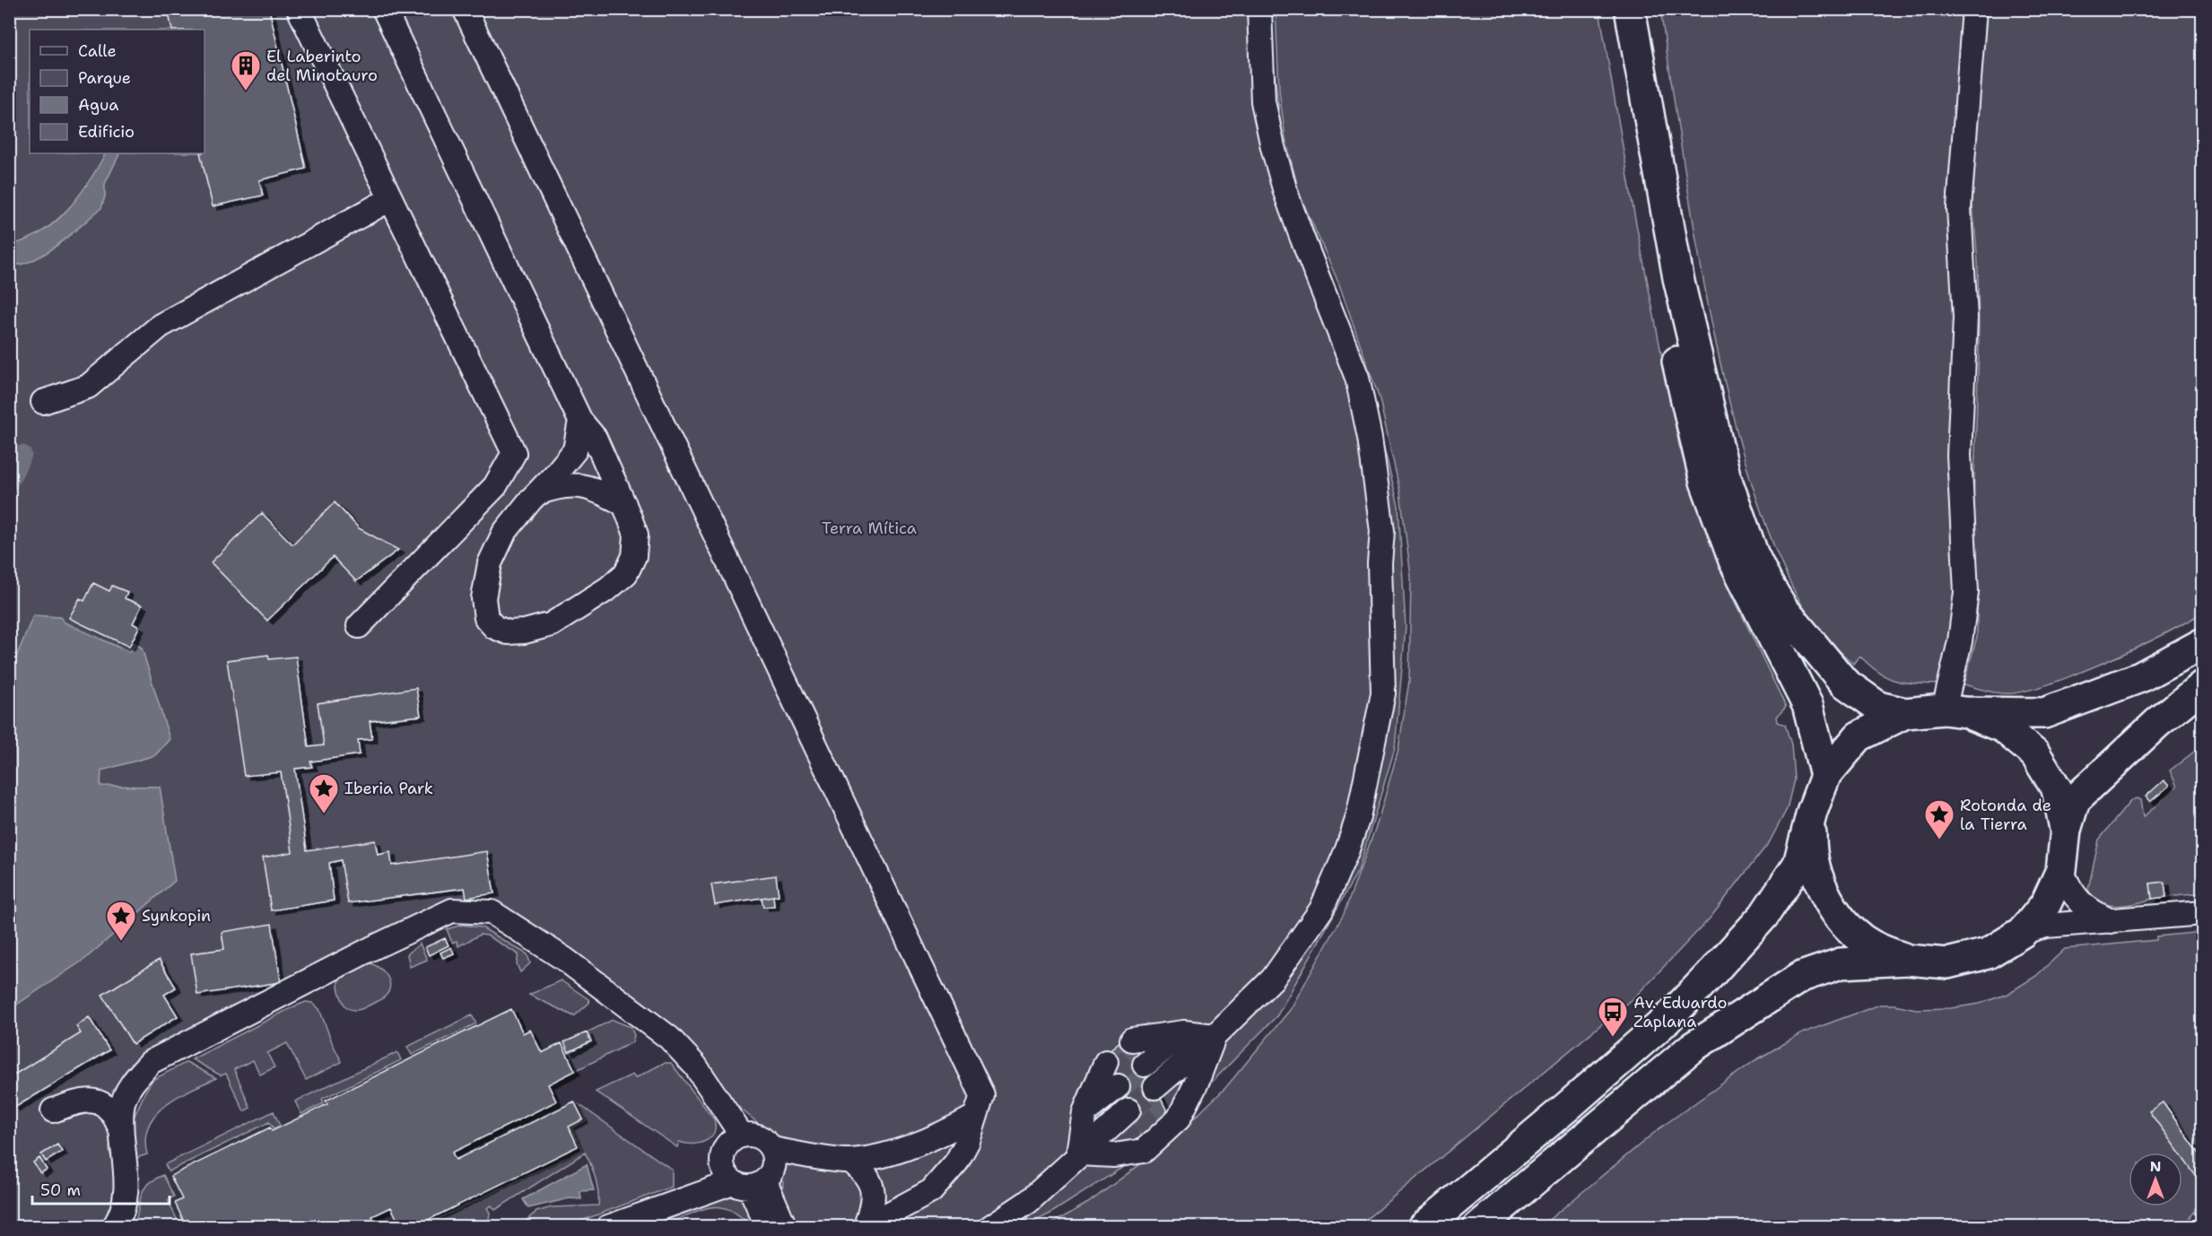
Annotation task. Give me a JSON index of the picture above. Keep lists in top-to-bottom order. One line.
{"parks":["Terra Mítica"],"places":{"building":["El Laberinto del Minotauro"],"place":["Iberia Park","Rotonda de la Tierra","Synkopin"],"bus stop":["Av. Eduardo Zaplana"]},"legend":["Calle","Parque","Agua","Edificio"],"scale_bar":"50 m","north":"top"}
